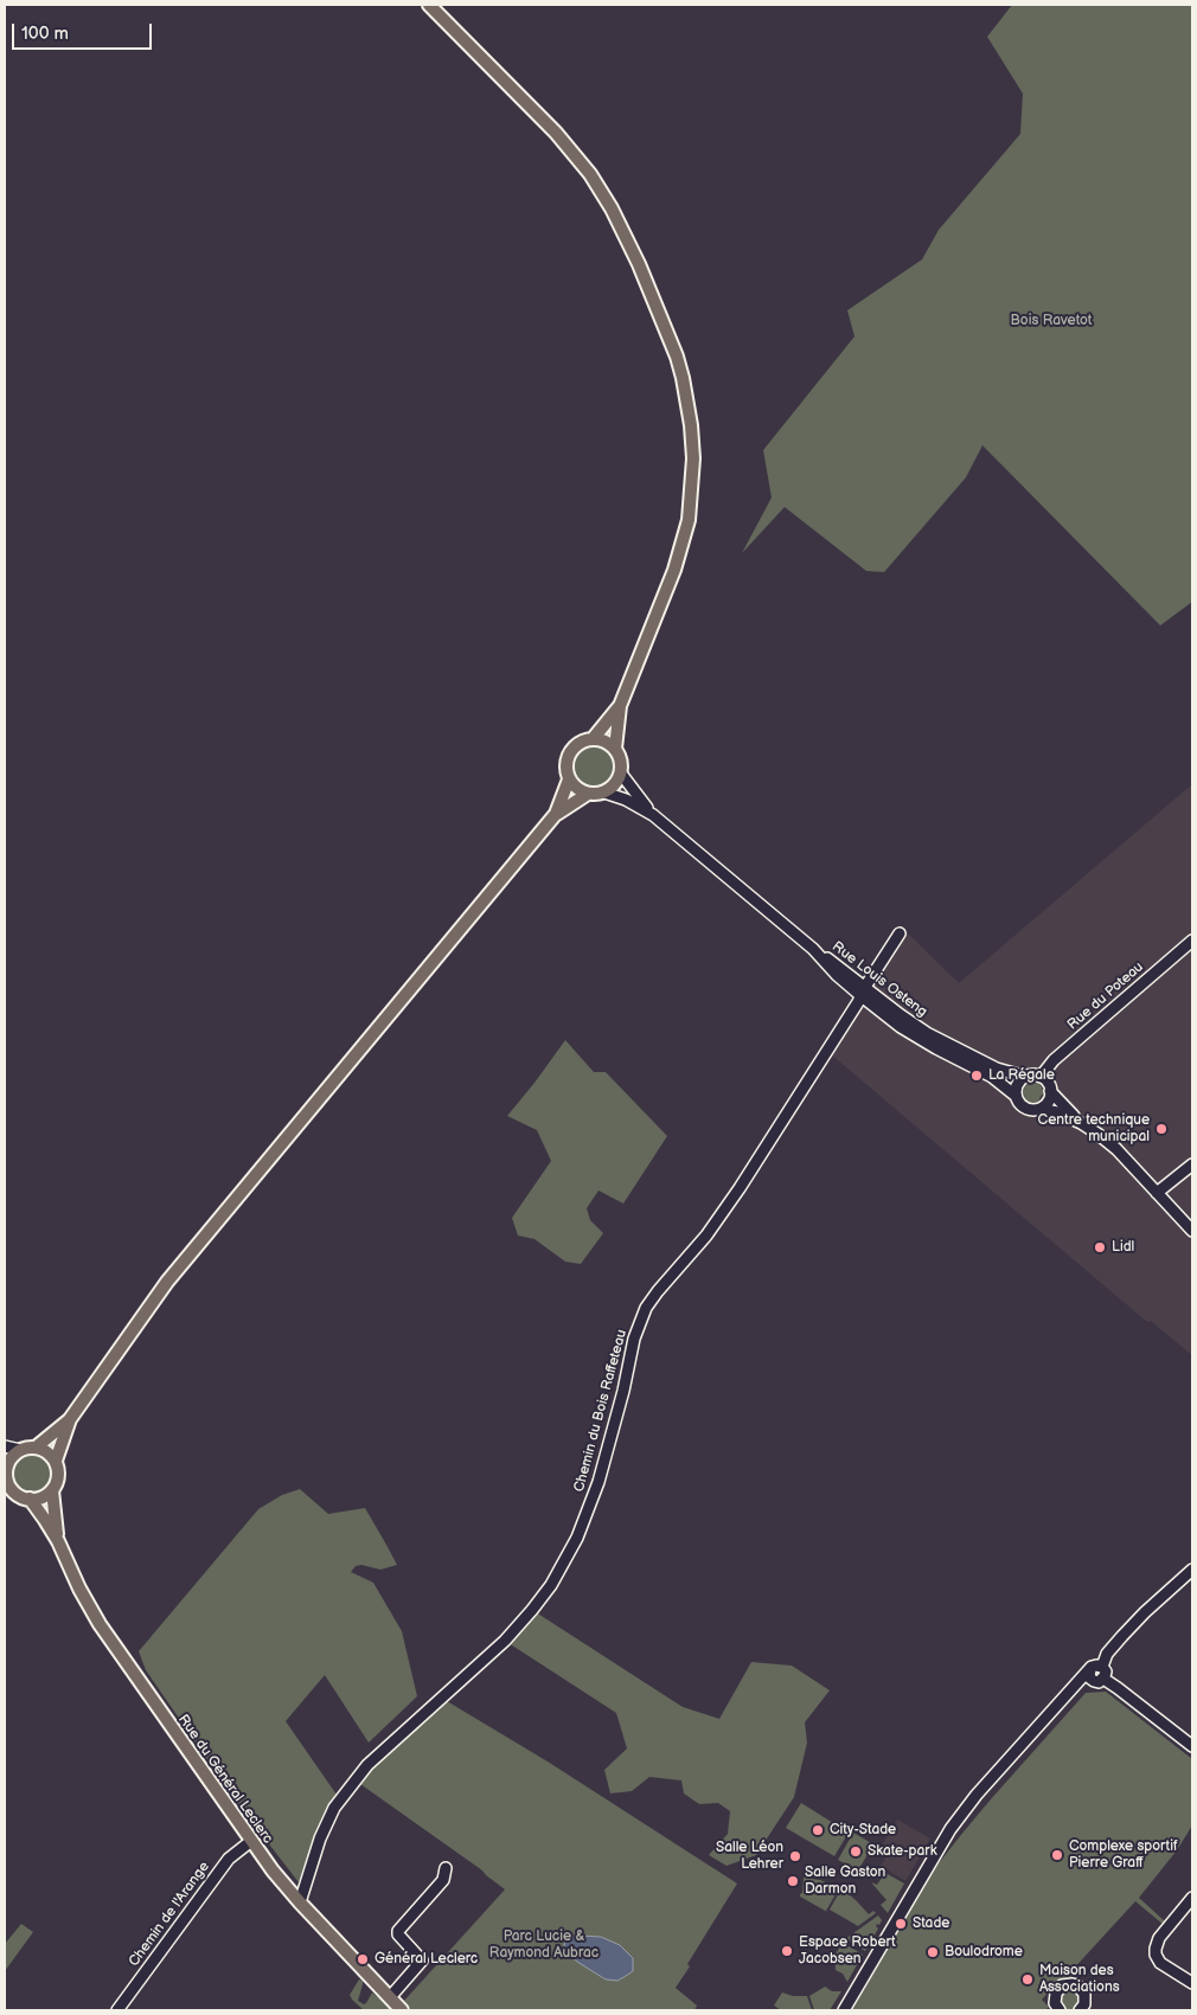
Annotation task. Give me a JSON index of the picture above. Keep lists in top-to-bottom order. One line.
{"streets":{"main road":["Rue du Général Leclerc"],"street":["Rue Louis Osteng","Rue du Poteau","Chemin du Bois Raffeteau","Chemin de l'Arange"]},"crossings":[["Rue Louis Osteng","Rue du Poteau"],["Rue Louis Osteng","Chemin du Bois Raffeteau"],["Chemin du Bois Raffeteau","Rue du Général Leclerc"],["Rue du Général Leclerc","Chemin de l'Arange"]],"parks":["Bois Ravetot","Parc Lucie & Raymond Aubrac"],"places":["La Régale","Centre technique municipal","Lidl","City-Stade","Skate-park","Complexe sportif Pierre Graff","Salle Léon Lehrer","Salle Gaston Darmon","Stade","Espace Robert Jacobsen","Boulodrome","Général Leclerc","Maison des Associations"],"scale_bar":"100 m"}
